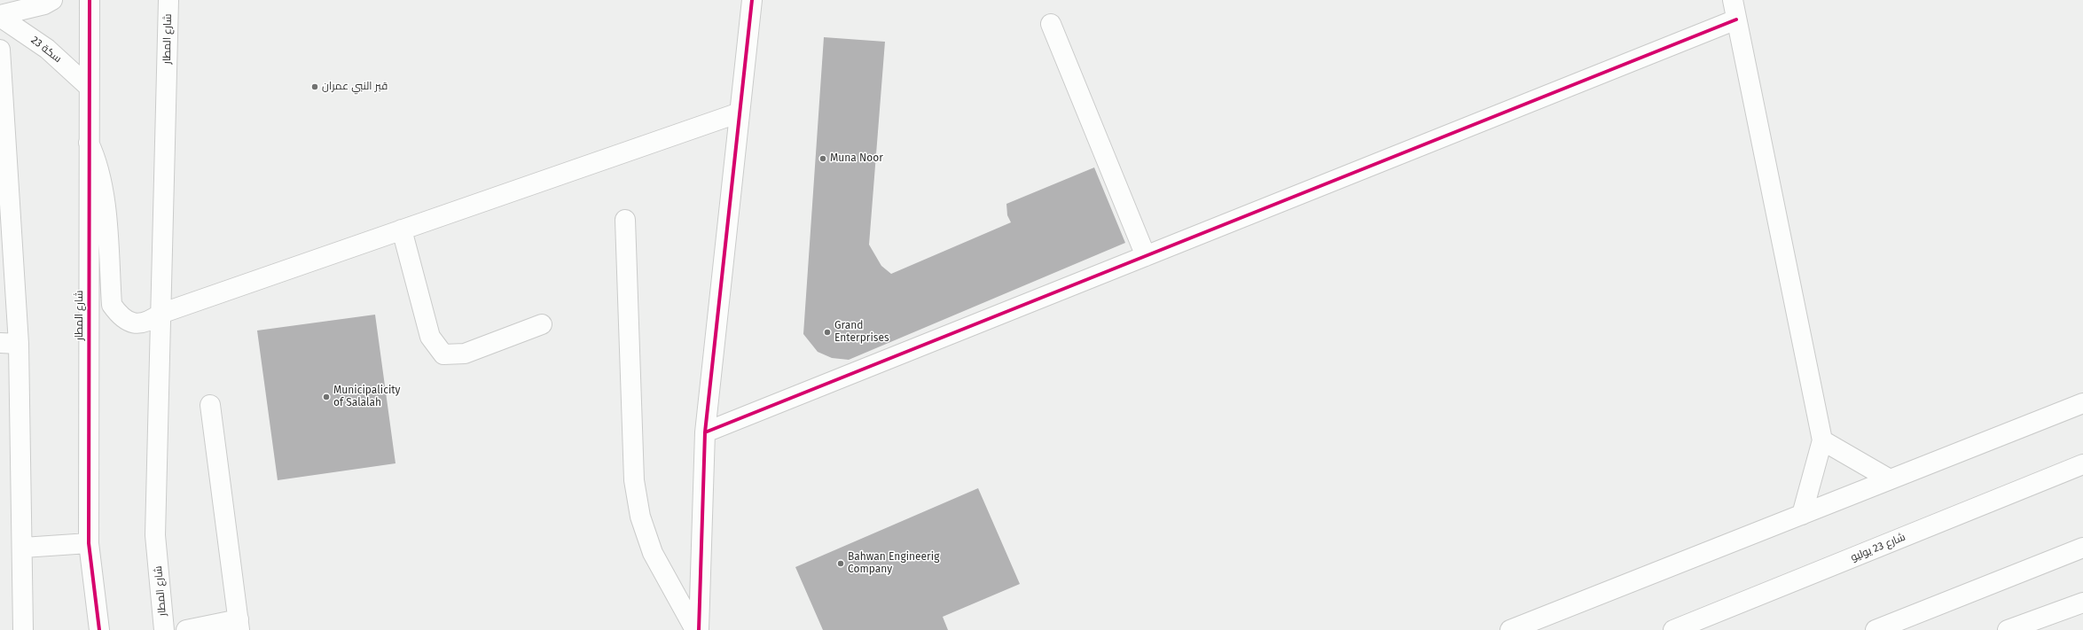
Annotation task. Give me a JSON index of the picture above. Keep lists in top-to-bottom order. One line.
{"streets":{"street":["شارع المطار","23 سكة","شارع 23 يوليو"]},"crossings":[["شارع المطار","23 سكة"]],"places":["قبر النبي عمران","Muna Noor","Grand Enterprises","Municipalicity of Salalah","Bahwan Engineerig Company"]}
